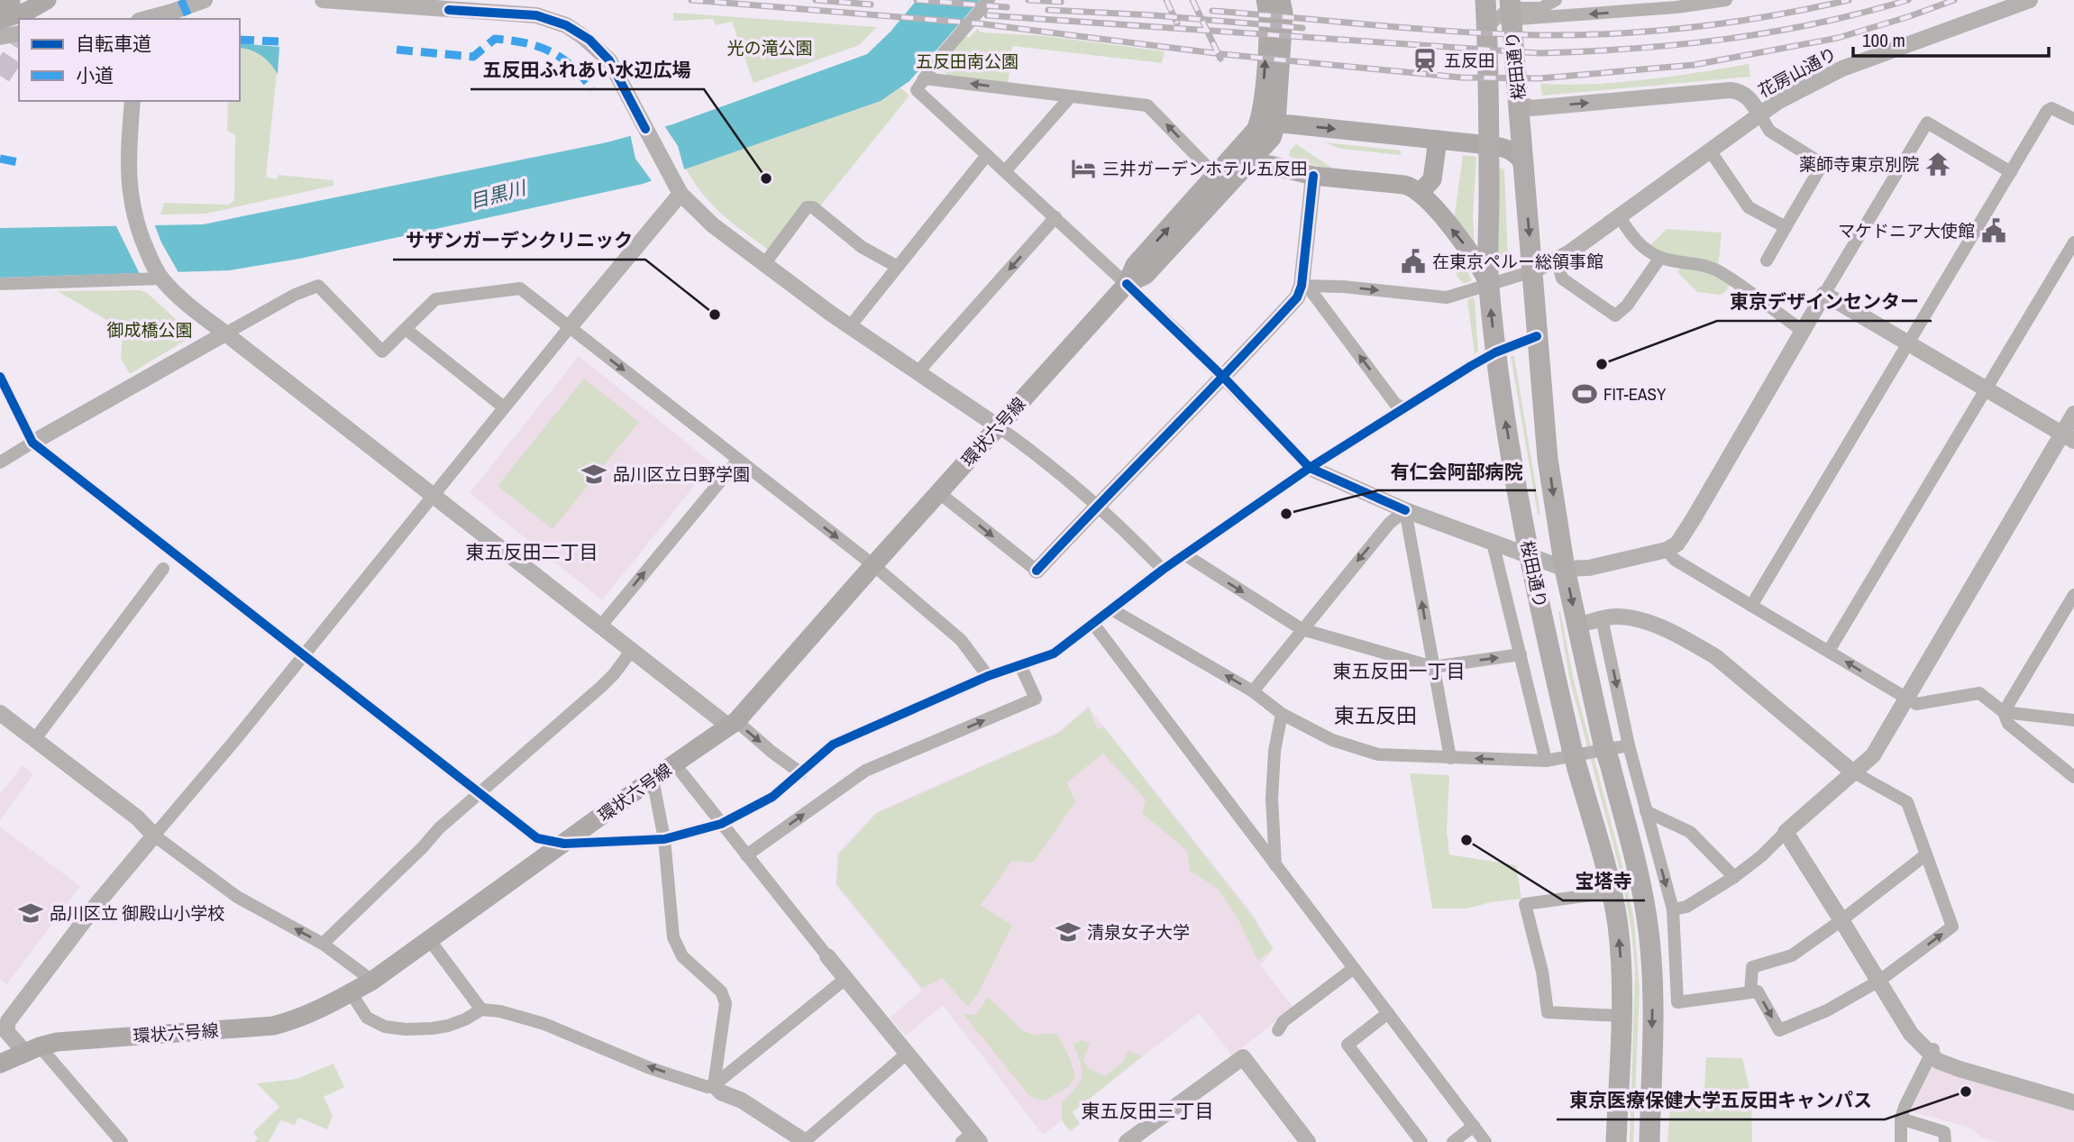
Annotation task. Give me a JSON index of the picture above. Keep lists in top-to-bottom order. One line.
{"streets":{"highway":["桜田通り"],"main road":["環状六号線"],"street":["花房山通り"]},"crossings":[["桜田通り","花房山通り"]],"districts":["東五反田二丁目","東五反田一丁目","東五反田","東五反田三丁目"],"water":["目黒川"],"parks":["光の滝公園","五反田南公園","御成橋公園"],"places":{"station":["五反田"],"temple":["薬師寺東京別院"],"hotel":["三井ガーデンホテル五反田"],"other":["五反田ふれあい水辺広場","サザンガーデンクリニック","東京デザインセンター","有仁会阿部病院","宝塔寺","東京医療保健大学五反田キャンパス"],"public building":["マケドニア大使館","在東京ペルー総領事館"],"sports":["FIT-EASY"],"school or university":["品川区立日野学園","品川区立 御殿山小学校","清泉女子大学"]},"legend":["自転車道","小道"],"scale_bar":"100 m"}
